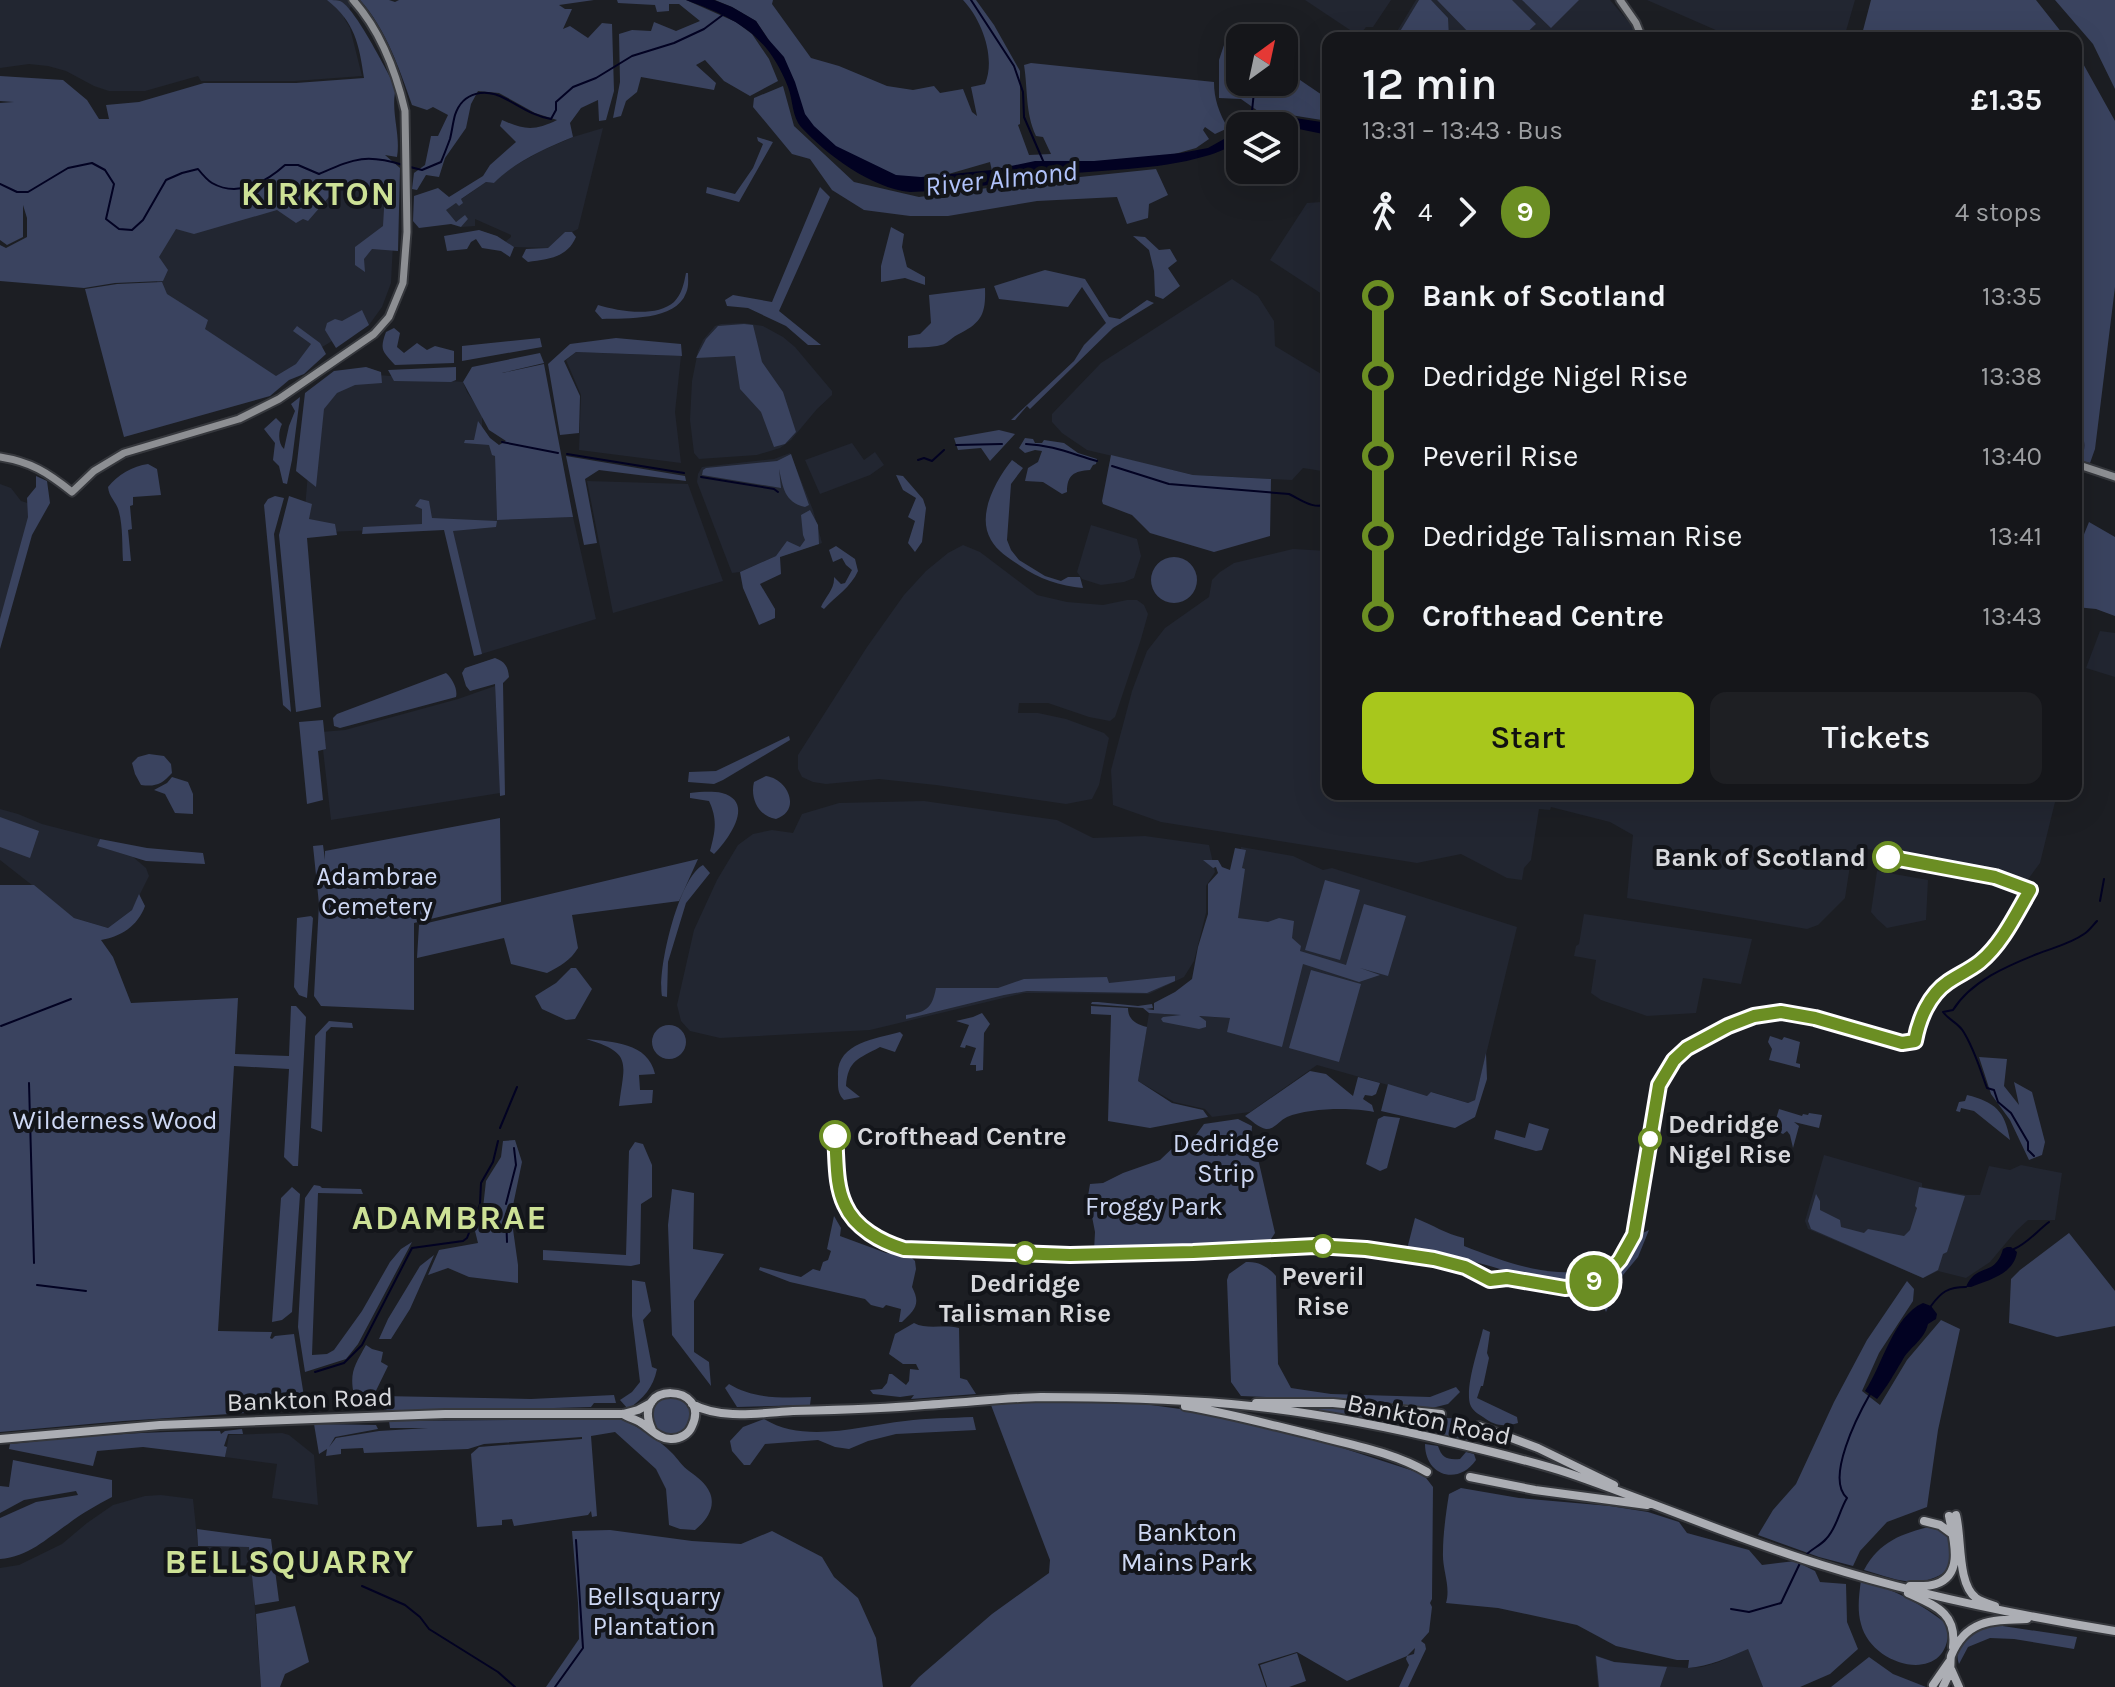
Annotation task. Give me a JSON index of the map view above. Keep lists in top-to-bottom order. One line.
{"streets":{"main road":["Bankton Road"]},"districts":["KIRKTON","ADAMBRAE","BELLSQUARRY"],"water":["River Almond"],"parks":["Adambrae Cemetery","Wilderness Wood","Dedridge Strip","Froggy Park","Bankton Mains Park","Bellsquarry Plantation"],"places":["Bank of Scotland","Crofthead Centre","Dedridge Nigel Rise","Peveril Rise","Dedridge Talisman Rise"],"lines":["bus line 9"],"north":"top right","page":{"on_map":"9","heading":["12 min","13:31 – 13:43 · Bus","£1.35"],"legs":["4","9","4 stops"],"list":[{"name":"Bank of Scotland","value":"13:35"},{"name":"Dedridge Nigel Rise","value":"13:38"},{"name":"Peveril Rise","value":"13:40"},{"name":"Dedridge Talisman Rise","value":"13:41"},{"name":"Crofthead Centre","value":"13:43"}],"buttons":["Start","Tickets"]}}
